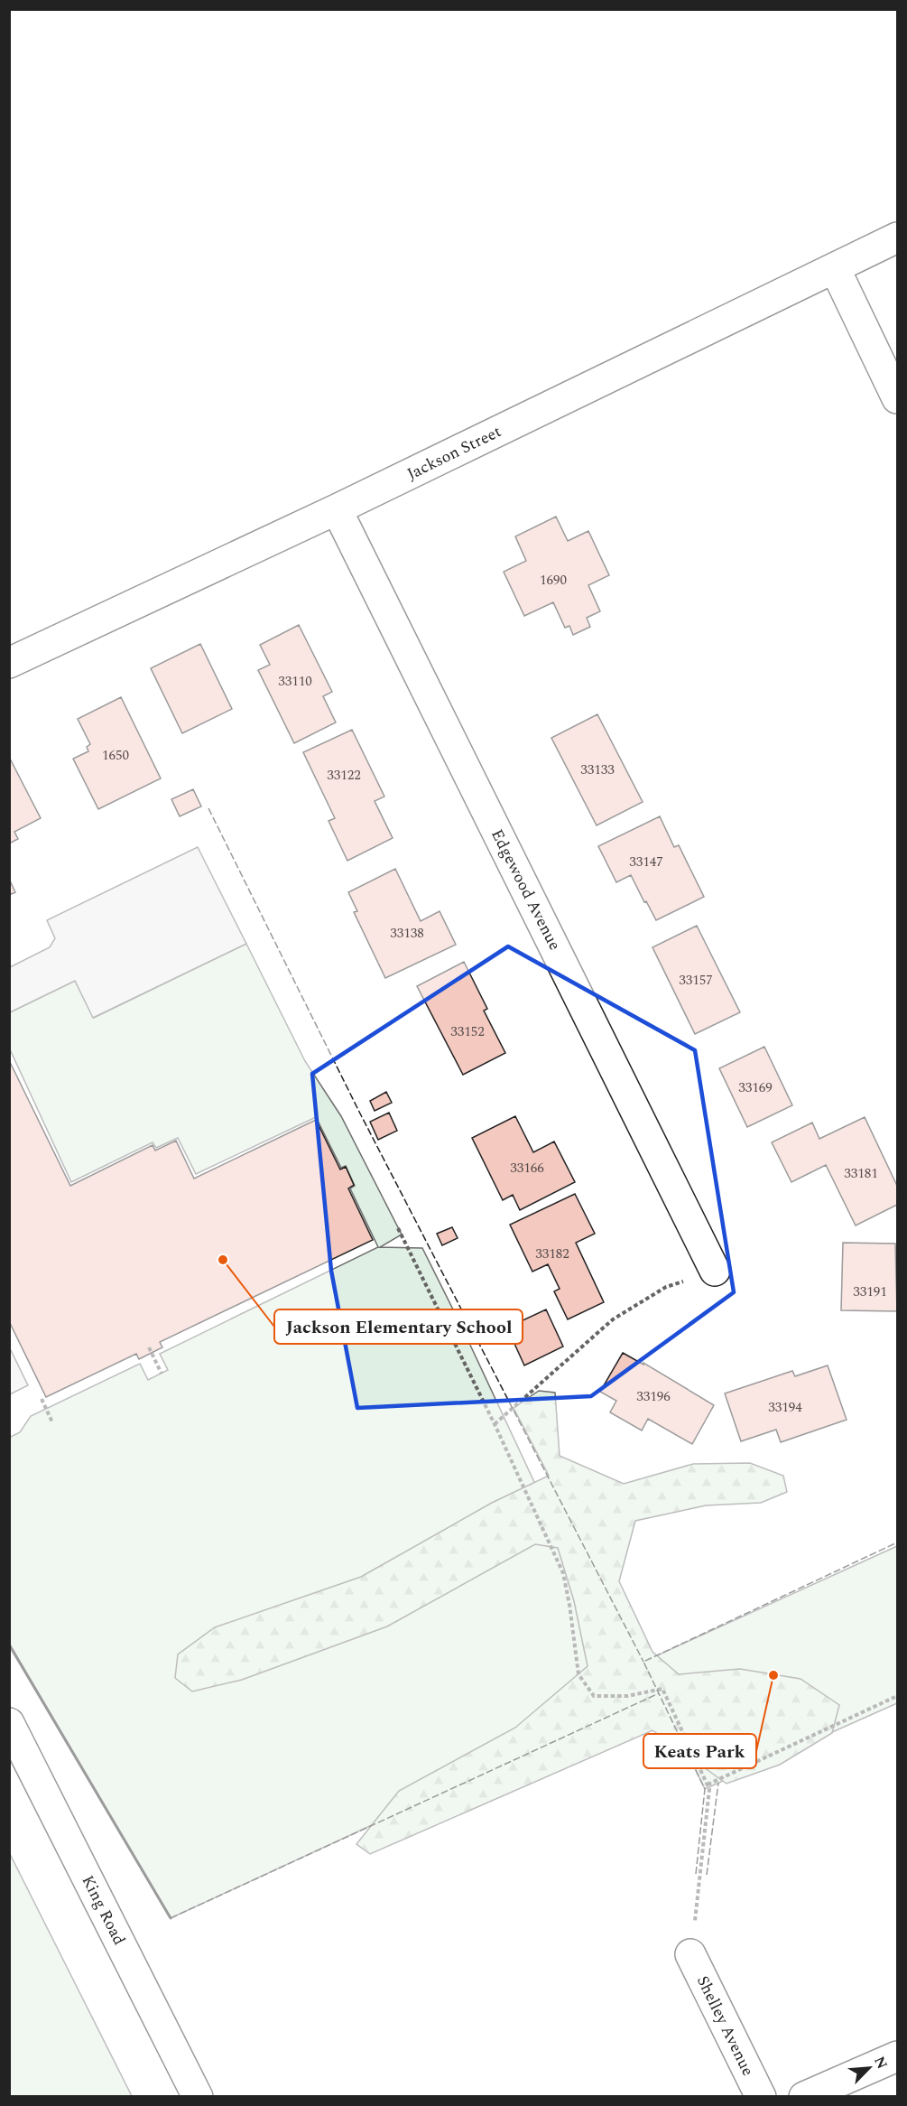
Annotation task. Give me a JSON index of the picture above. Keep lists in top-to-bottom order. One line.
{"streets":{"street":["Jackson Street","Edgewood Avenue","King Road","Shelley Avenue"]},"crossings":[["Jackson Street","Edgewood Avenue"]],"places":["Jackson Elementary School","Keats Park"],"house_numbers":["1690","33110","1650","33133","33122","33147","33138","33157","33152","33169","33166","33181","33182","33191","33196","33194"],"north":"top right"}
